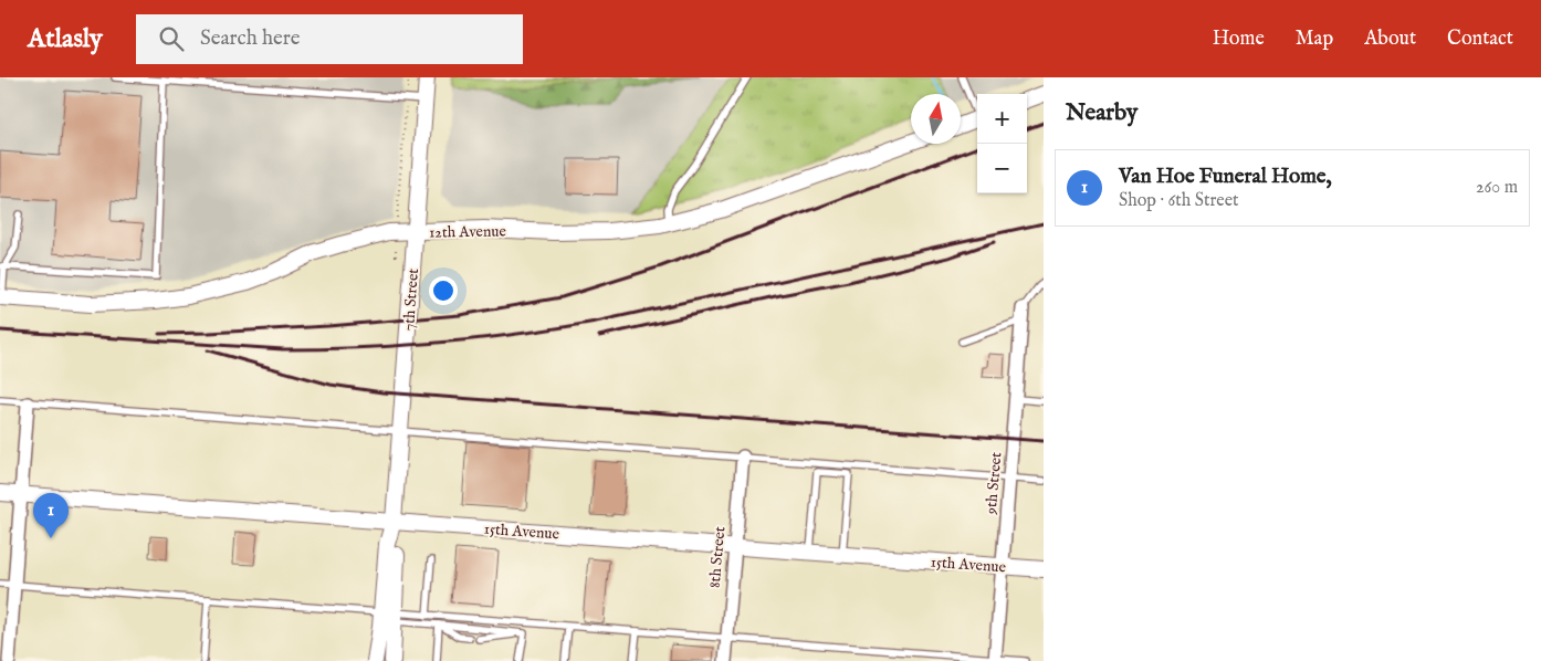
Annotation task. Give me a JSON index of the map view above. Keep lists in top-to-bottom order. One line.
{"streets":{"street":["12th Avenue","7th Street","9th Street","15th Avenue","8th Street"]},"crossings":[["12th Avenue","7th Street"],["7th Street","15th Avenue"],["9th Street","15th Avenue"],["15th Avenue","8th Street"]],"north":"top","page":{"header":"Atlasly","search":"Search here","nav":["Home","Map","About","Contact"],"heading":"Nearby","map_buttons":["+","−"],"list":[{"mark":"1","name":"Van Hoe Funeral Home,","note":"Shop · 6th Street","value":"260 m"}],"pins":"1"}}
